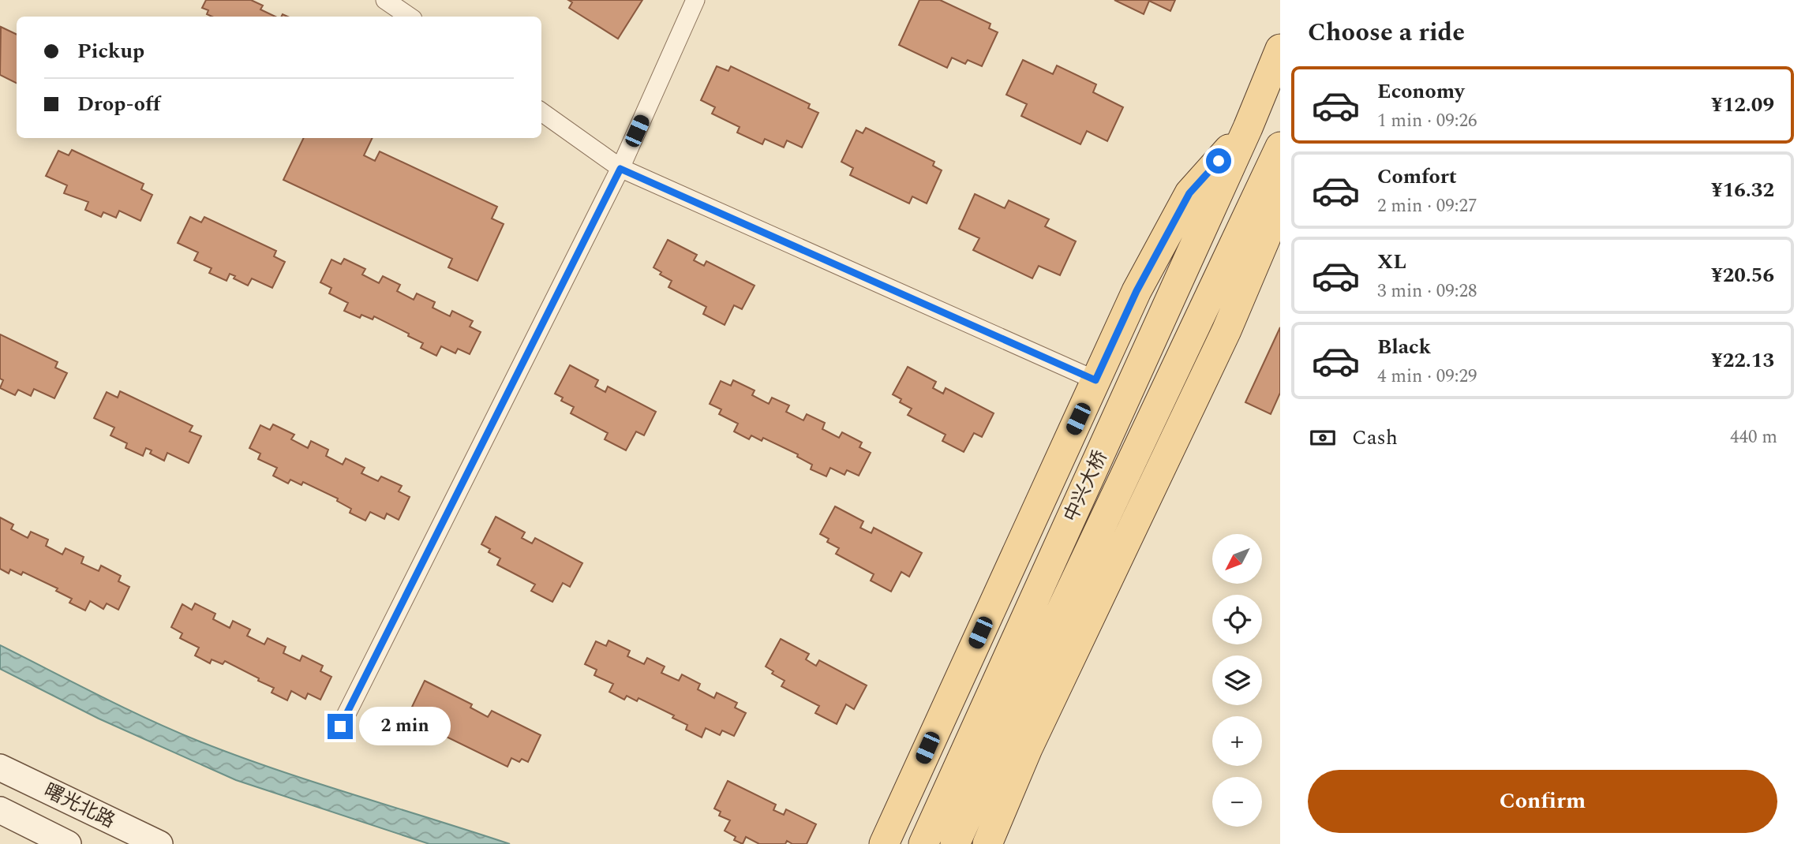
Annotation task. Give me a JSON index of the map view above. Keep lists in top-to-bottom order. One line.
{"streets":{"main road":["中兴大桥","曙光北路"]},"north":"bottom left","page":{"heading":"Choose a ride","banner":["Pickup","Drop-off"],"list":[{"name":"Economy","note":"1 min · 09:26","value":"¥12.09"},{"name":"Comfort","note":"2 min · 09:27","value":"¥16.32"},{"name":"XL","note":"3 min · 09:28","value":"¥20.56"},{"name":"Black","note":"4 min · 09:29","value":"¥22.13"}],"pay":["Cash","440 m"],"map_buttons":["+","−"],"bubble":"2 min","buttons":"Confirm"}}
